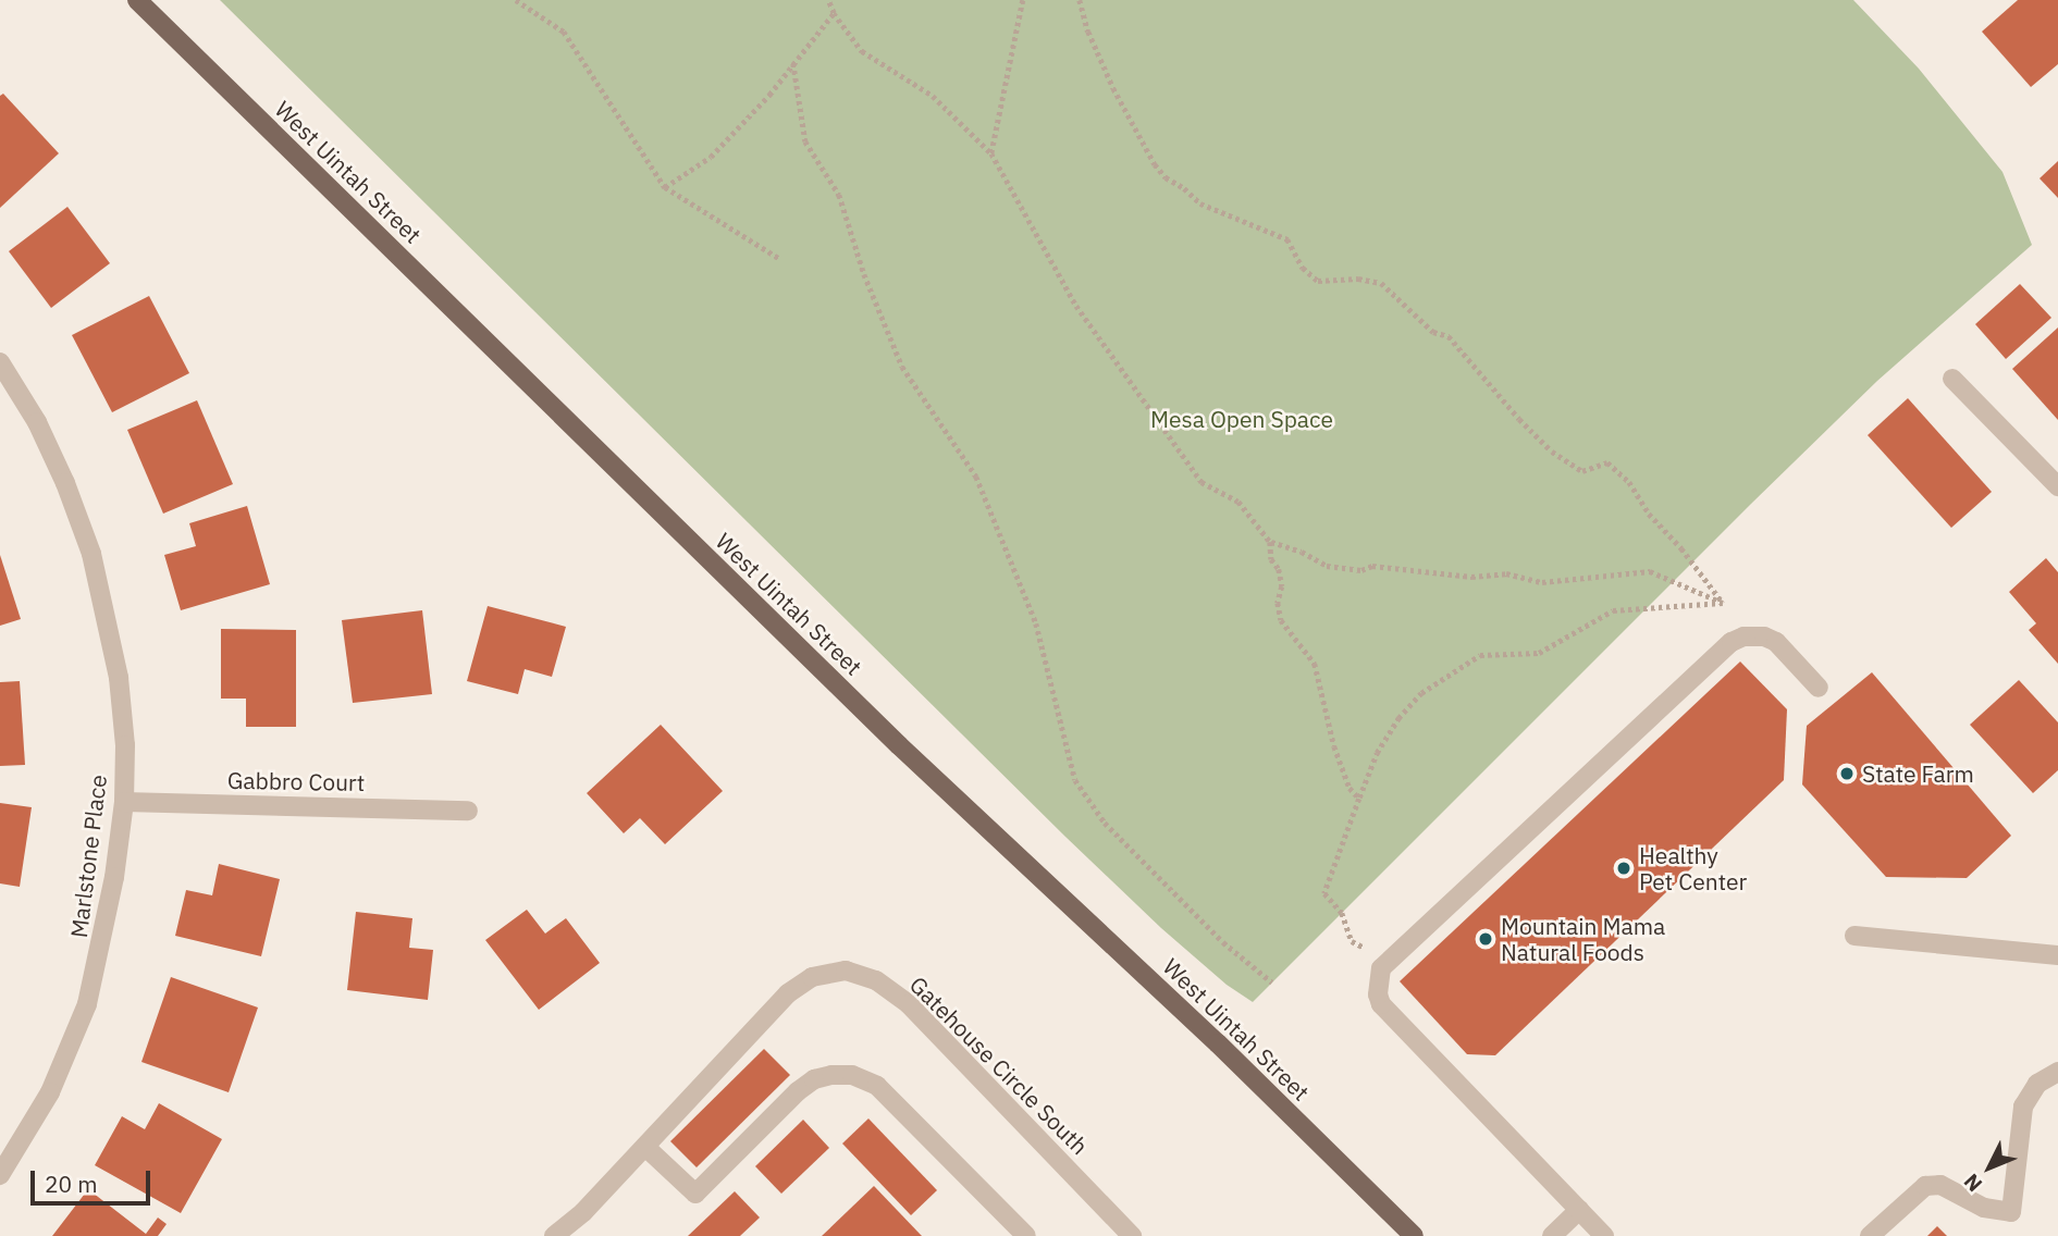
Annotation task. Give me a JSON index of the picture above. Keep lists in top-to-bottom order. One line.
{"streets":{"main road":["West Uintah Street"],"street":["Gabbro Court","Marlstone Place","Gatehouse Circle South"]},"crossings":[["Gabbro Court","Marlstone Place"]],"parks":["Mesa Open Space"],"places":["State Farm","Healthy Pet Center","Mountain Mama Natural Foods"],"scale_bar":"20 m","north":"bottom left"}
